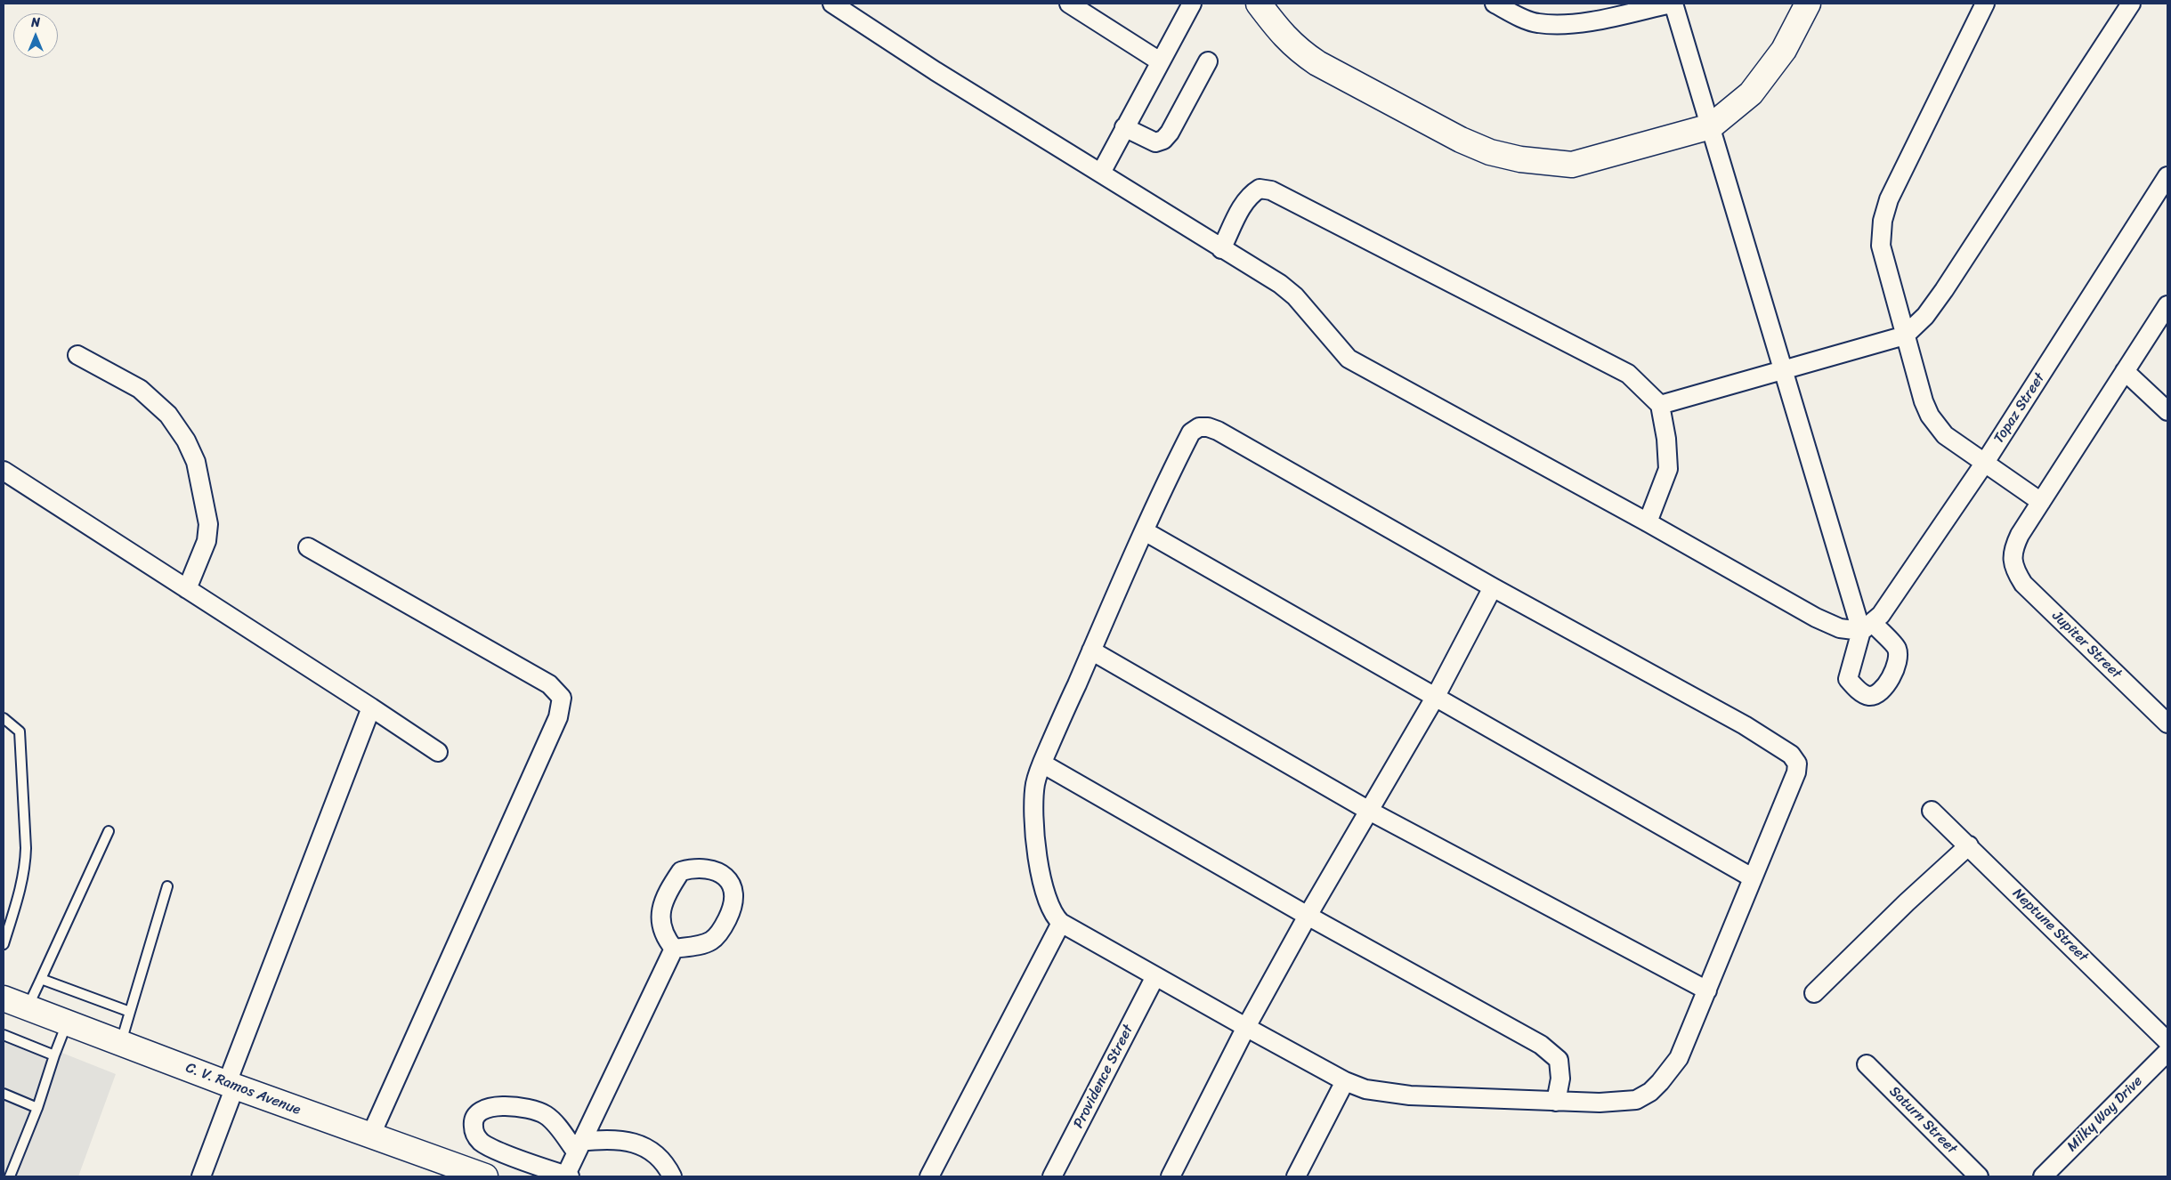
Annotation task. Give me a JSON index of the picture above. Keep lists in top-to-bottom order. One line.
{"streets":{"street":["Topaz Street","Jupiter Street","Neptune Street","Providence Street","C. V. Ramos Avenue","Milky Way Drive","Saturn Street"]},"north":"top"}
